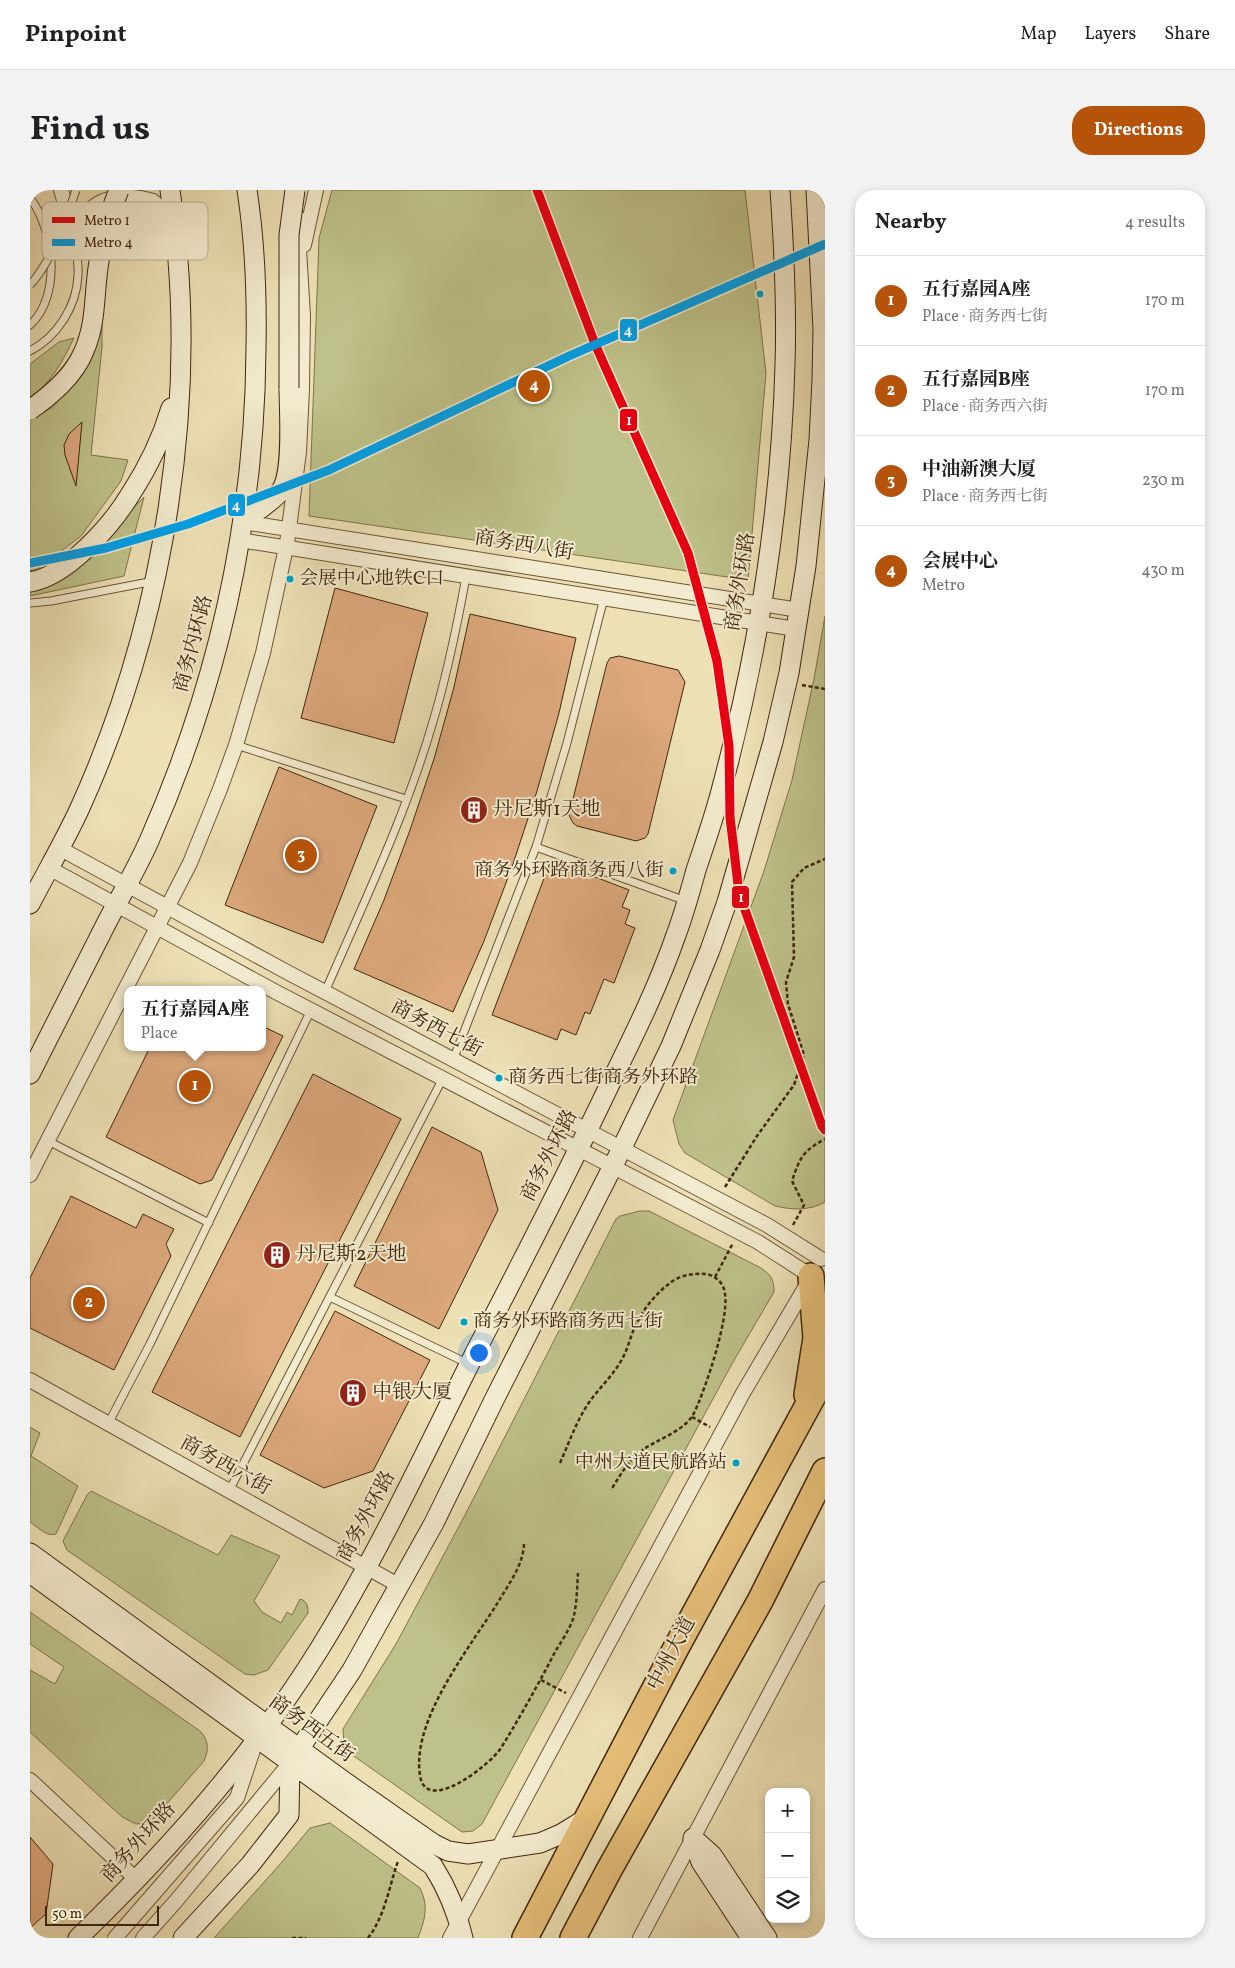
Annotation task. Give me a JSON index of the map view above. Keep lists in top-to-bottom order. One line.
{"streets":{"highway":["中州大道"],"street":["商务西八街","商务外环路","商务内环路","商务西七街","商务西六街","商务西五街"]},"crossings":[["商务西八街","商务外环路"],["商务西八街","商务内环路"],["商务外环路","商务西七街"],["商务外环路","商务西六街"],["商务外环路","商务西五街"],["商务内环路","商务西七街"],["中州大道","商务西五街"]],"places":{"other":["会展中心地铁C口","商务外环路商务西八街","商务西七街商务外环路","商务外环路商务西七街","中州大道民航路站"],"building":["丹尼斯1天地","丹尼斯2天地","中银大厦"]},"lines":["metro line 1","metro line 4"],"legend":["Metro 1","Metro 4"],"scale_bar":"50 m","page":{"header":"Pinpoint","nav":["Map","Layers","Share"],"title":"Find us","buttons":"Directions","heading":["Nearby","4 results"],"list":[{"mark":"1","name":"五行嘉园A座","note":"Place · 商务西七街","value":"170 m"},{"mark":"2","name":"五行嘉园B座","note":"Place · 商务西六街","value":"170 m"},{"mark":"3","name":"中油新澳大厦","note":"Place · 商务西七街","value":"230 m"},{"mark":"4","name":"会展中心","note":"Metro","value":"430 m"}],"pins":["4","3","1","2"],"popup":["五行嘉园A座","Place"],"map_buttons":["+","−"],"scale":"50 m"}}
